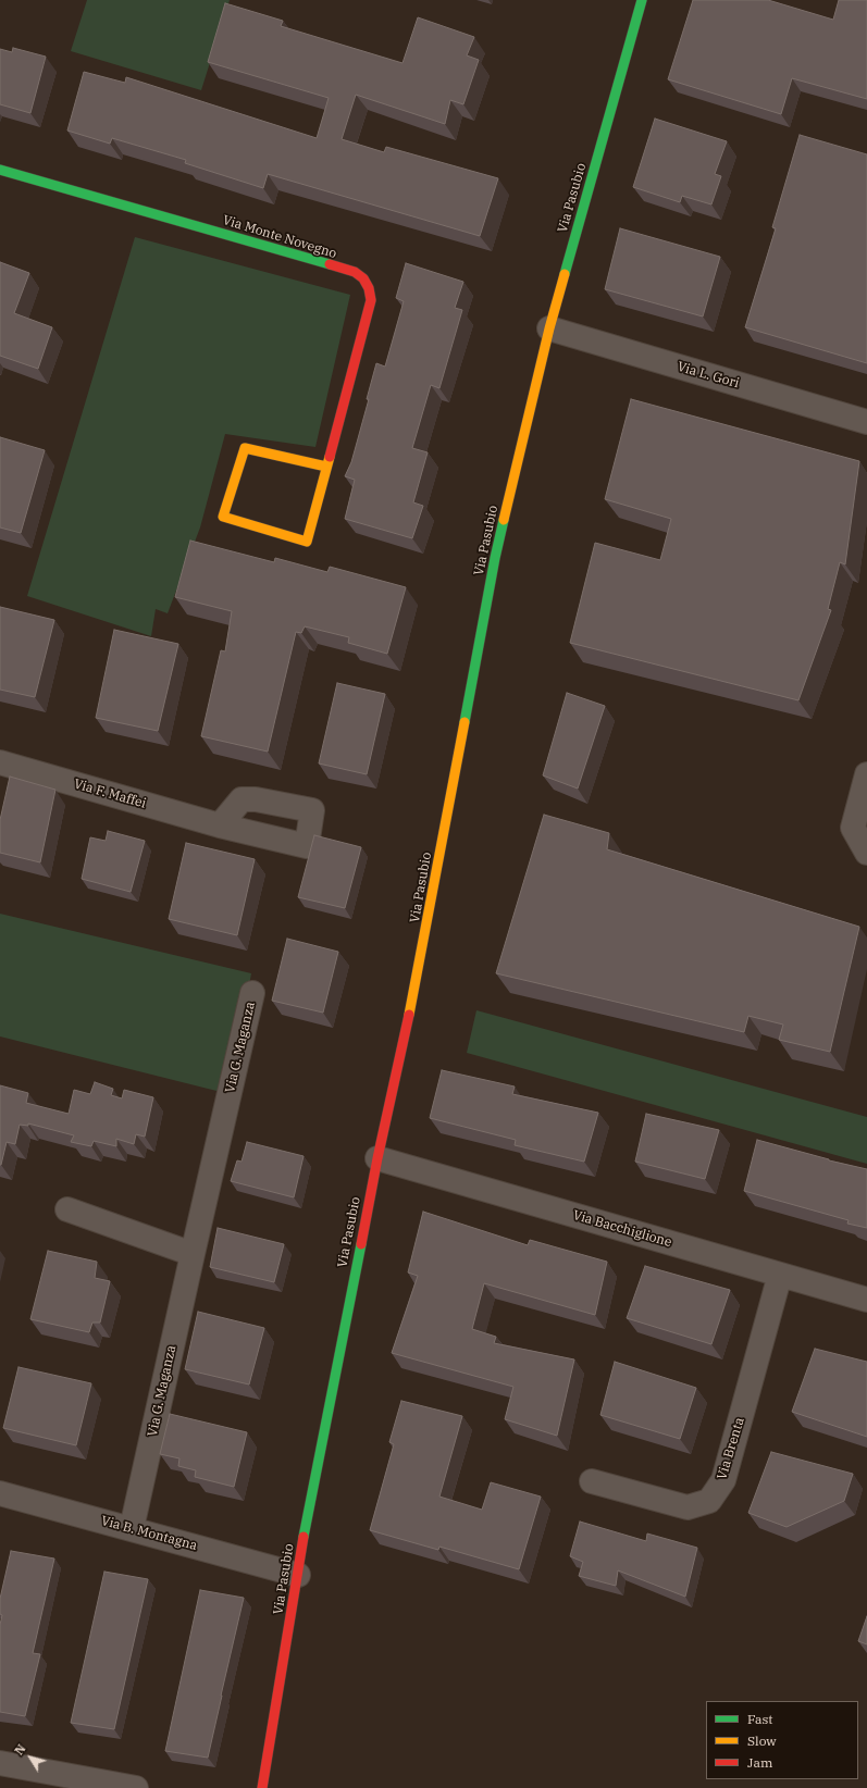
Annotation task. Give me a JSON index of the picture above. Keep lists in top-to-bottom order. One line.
{"streets":{"street":["Via Pasubio","Via Monte Novegno","Via L. Gori","Via F. Maffei","Via G. Maganza","Via Bacchiglione","Via Brenta","Via B. Montagna"]},"crossings":[["Via Pasubio","Via L. Gori"],["Via Pasubio","Via Bacchiglione"],["Via Pasubio","Via B. Montagna"],["Via G. Maganza","Via B. Montagna"],["Via Bacchiglione","Via Brenta"]],"legend":["Fast","Slow","Jam"],"north":"top left"}
